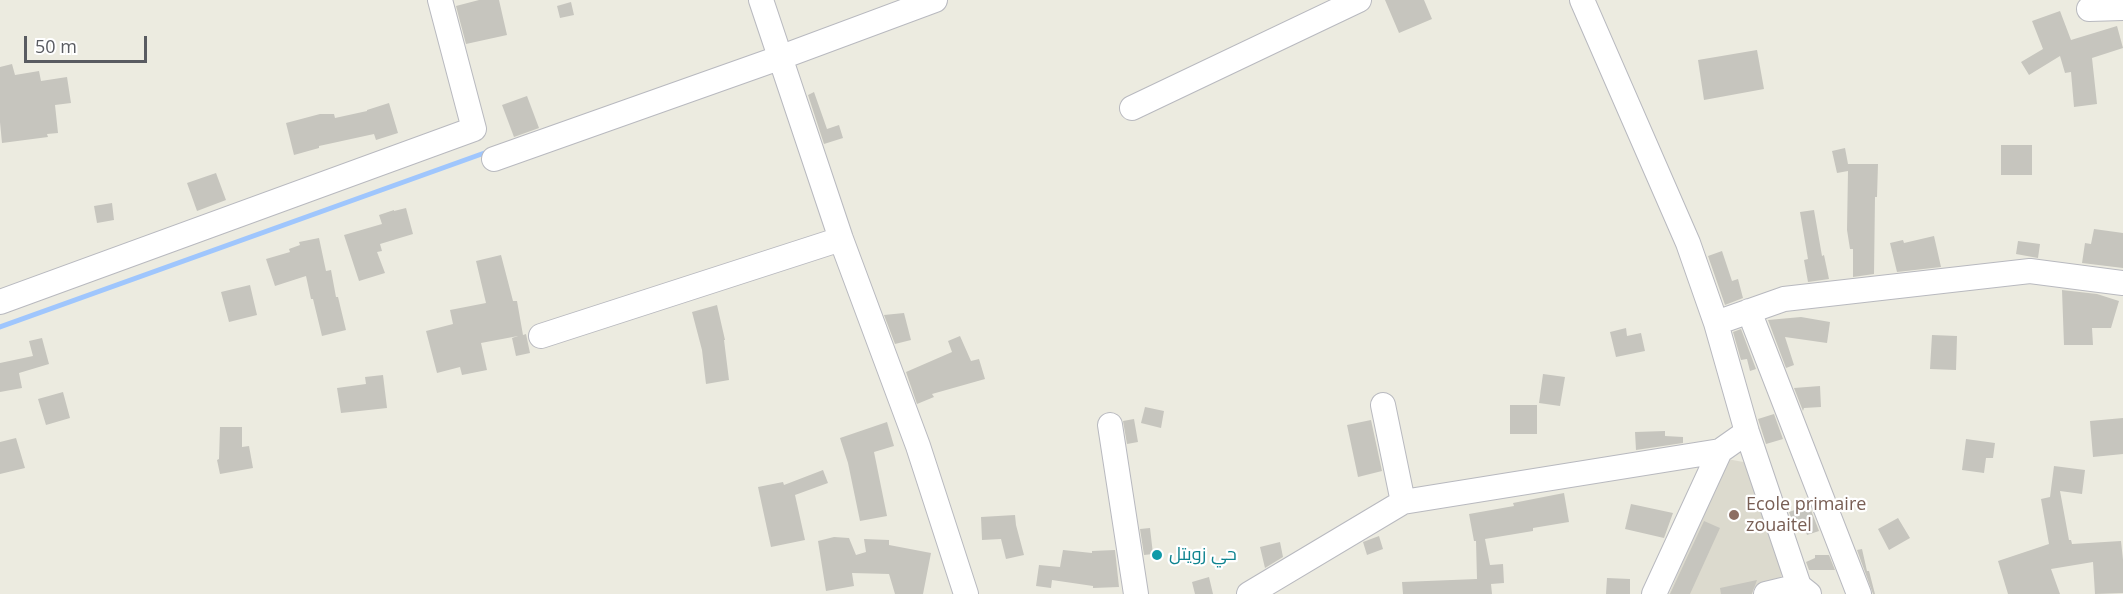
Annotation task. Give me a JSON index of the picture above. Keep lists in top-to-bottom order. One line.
{"places":["Ecole primaire zouaitel","حي زويتل"],"scale_bar":"50 m"}
